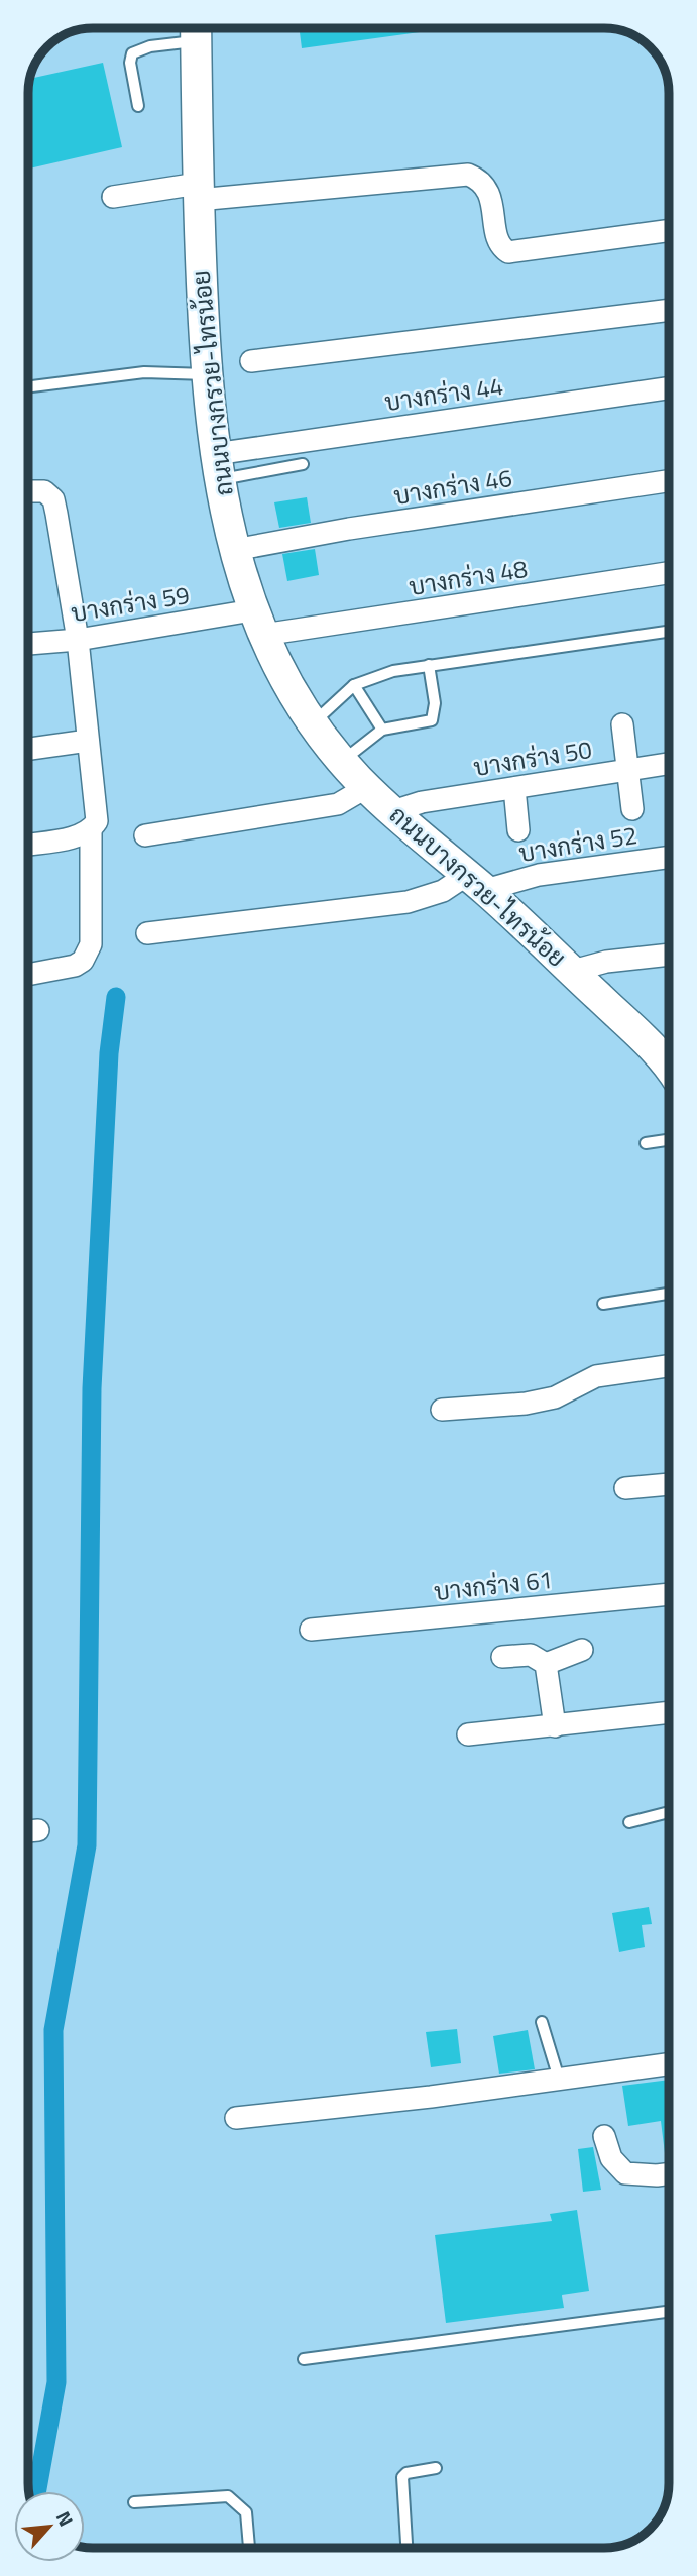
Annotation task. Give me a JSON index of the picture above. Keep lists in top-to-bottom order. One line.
{"streets":{"main road":["ถนนบางกรวย-ไทรน้อย"],"street":["บางกร่าง 44","บางกร่าง 46","บางกร่าง 48","บางกร่าง 59","บางกร่าง 50","บางกร่าง 52","บางกร่าง 61"]},"crossings":[["ถนนบางกรวย-ไทรน้อย","บางกร่าง 44"],["ถนนบางกรวย-ไทรน้อย","บางกร่าง 46"],["ถนนบางกรวย-ไทรน้อย","บางกร่าง 48"],["ถนนบางกรวย-ไทรน้อย","บางกร่าง 59"],["ถนนบางกรวย-ไทรน้อย","บางกร่าง 50"],["ถนนบางกรวย-ไทรน้อย","บางกร่าง 52"],["บางกร่าง 48","บางกร่าง 59"]],"north":"top right"}
